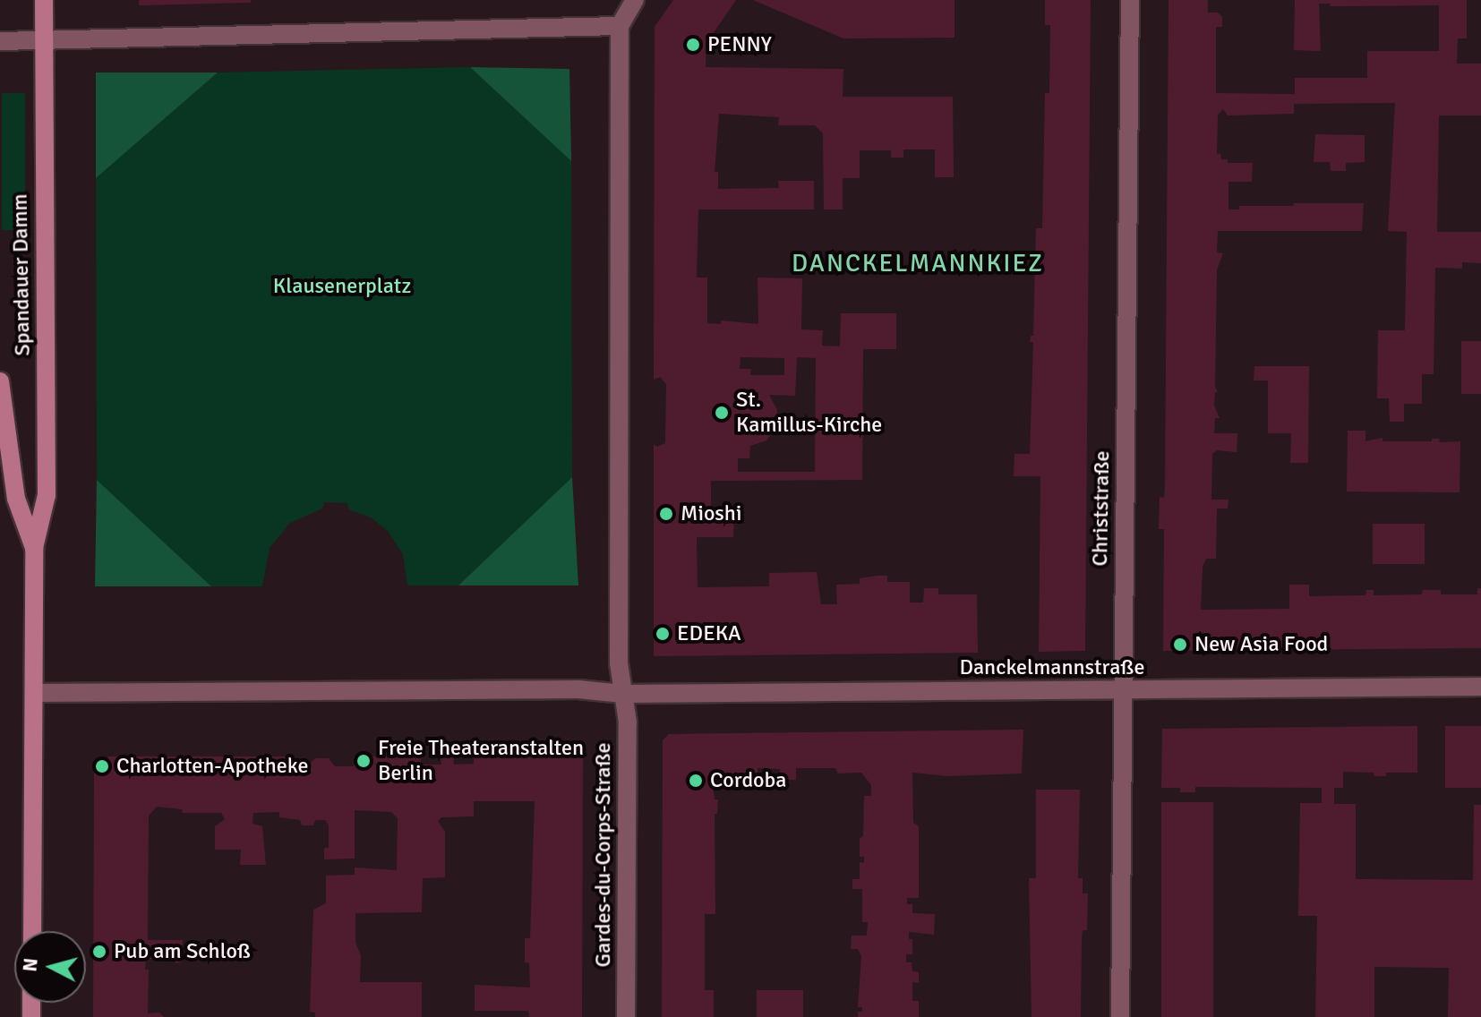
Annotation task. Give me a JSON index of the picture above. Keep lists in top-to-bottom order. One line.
{"streets":{"main road":["Spandauer Damm"],"street":["Christstraße","Danckelmannstraße","Gardes-du-Corps-Straße"]},"crossings":[["Christstraße","Danckelmannstraße"],["Danckelmannstraße","Gardes-du-Corps-Straße"]],"districts":["DANCKELMANNKIEZ"],"parks":["Klausenerplatz"],"places":["PENNY","St. Kamillus-Kirche","Mioshi","EDEKA","New Asia Food","Freie Theateranstalten Berlin","Charlotten-Apotheke","Cordoba","Pub am Schloß"],"north":"left"}
